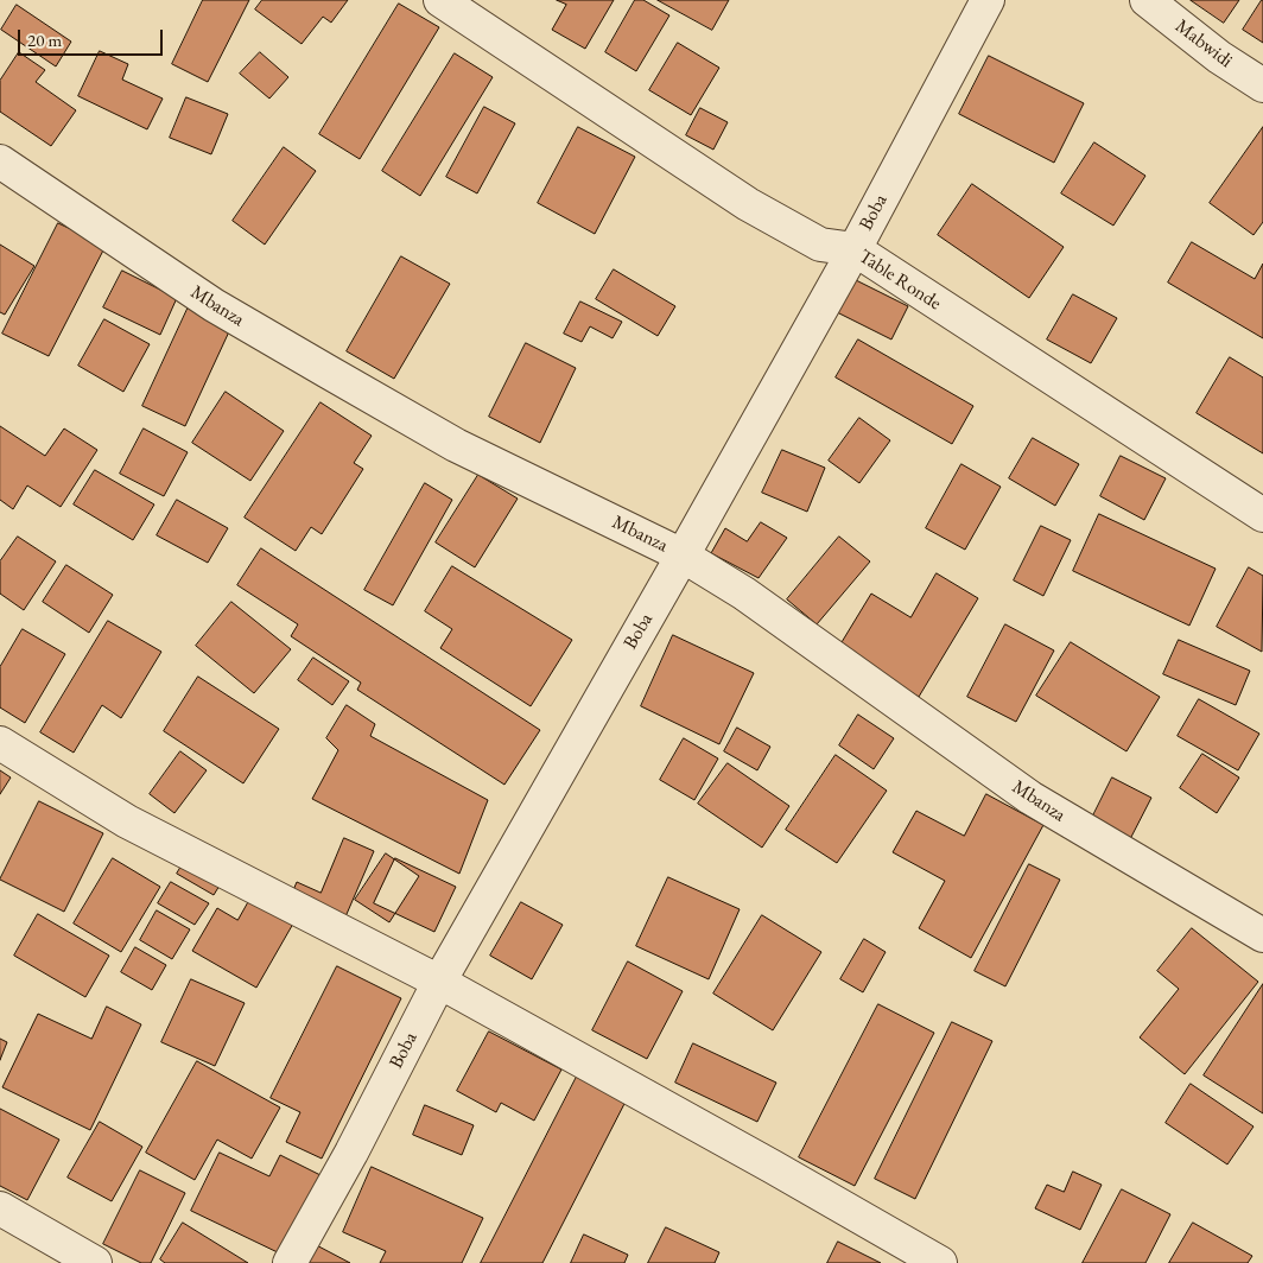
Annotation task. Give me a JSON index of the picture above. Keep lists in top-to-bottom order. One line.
{"streets":{"street":["Mabwidi","Boba","Table Ronde","Mbanza"]},"crossings":[["Boba","Table Ronde"],["Boba","Mbanza"]],"scale_bar":"20 m"}
